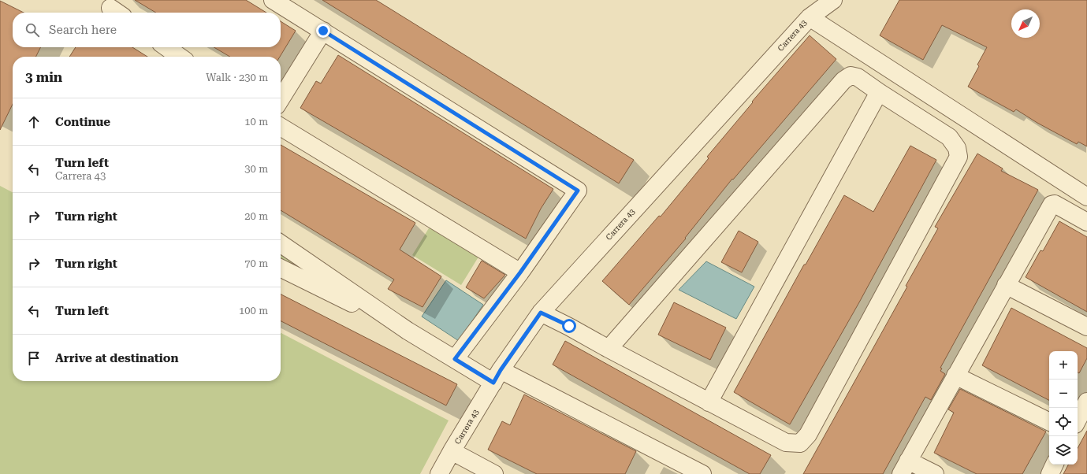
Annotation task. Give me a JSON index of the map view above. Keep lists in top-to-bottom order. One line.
{"streets":{"street":["Carrera 43"]},"north":"bottom left","page":{"search":"Search here","heading":["3 min","Walk · 230 m"],"list":[["Continue","10 m"],["Turn left","Carrera 43","30 m"],["Turn right","20 m"],["Turn right","70 m"],["Turn left","100 m"],"Arrive at destination"],"map_buttons":["+","−"]}}
